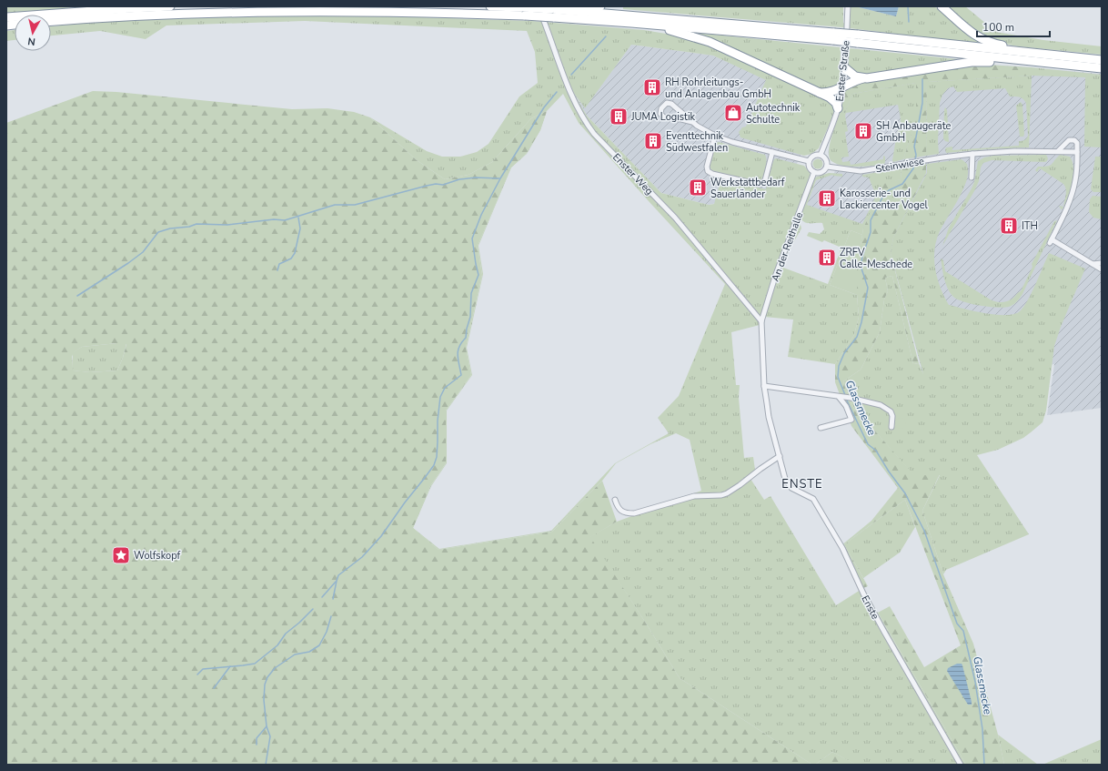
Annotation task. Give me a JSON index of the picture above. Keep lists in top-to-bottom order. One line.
{"streets":{"street":["Enster Straße","Steinwiese","Enster Weg","An der Reithalle","Enste"]},"crossings":[["Enster Straße","Steinwiese"],["Enster Straße","An der Reithalle"],["Steinwiese","An der Reithalle"],["Enster Weg","An der Reithalle"],["Enster Weg","Enste"],["An der Reithalle","Enste"]],"districts":["ENSTE"],"water":["Glassmecke"],"places":{"building":["RH Rohrleitungs- und Anlagenbau GmbH","JUMA Logistik","SH Anbaugeräte GmbH","Eventtechnik Südwestfalen","Werkstattbedarf Sauerländer","Karosserie- und Lackiercenter Vogel","ITH","ZRFV Calle-Meschede"],"shop":["Autotechnik Schulte"],"place":["Wolfskopf"]},"scale_bar":"100 m","north":"bottom"}
